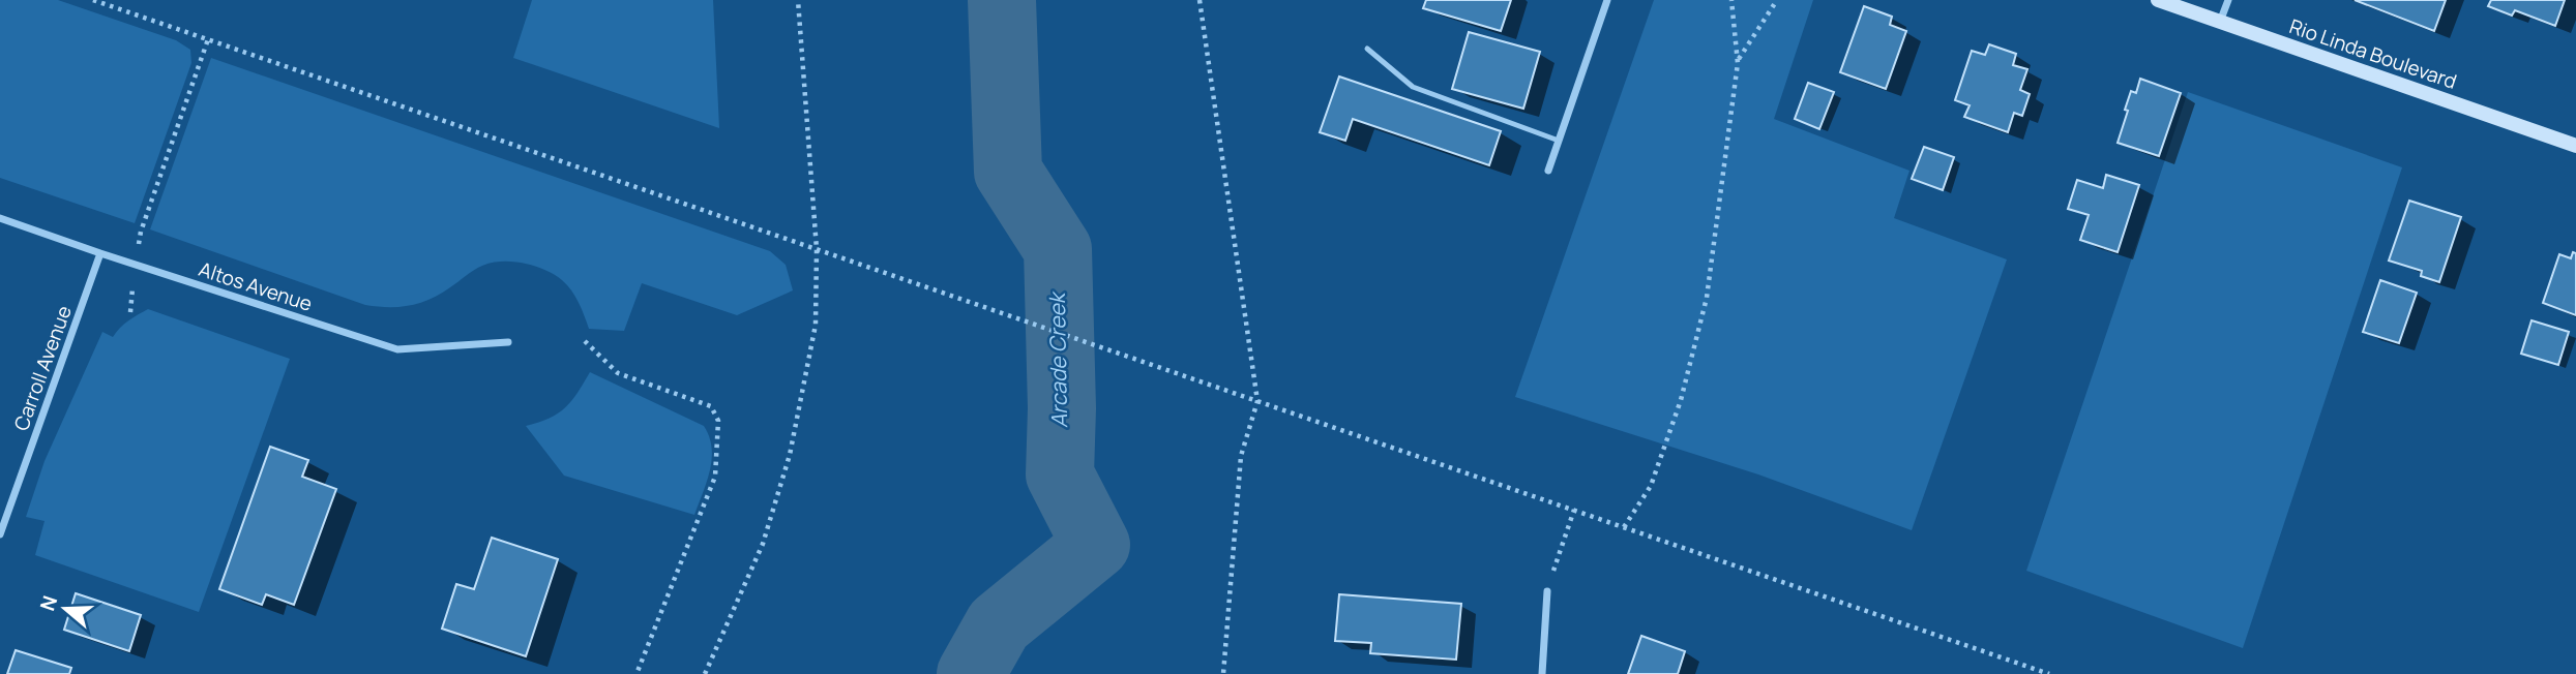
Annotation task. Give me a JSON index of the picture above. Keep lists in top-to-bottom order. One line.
{"streets":{"main road":["Rio Linda Boulevard"],"street":["Altos Avenue","Carroll Avenue"]},"crossings":[["Altos Avenue","Carroll Avenue"]],"water":["Arcade Creek"],"north":"left"}
